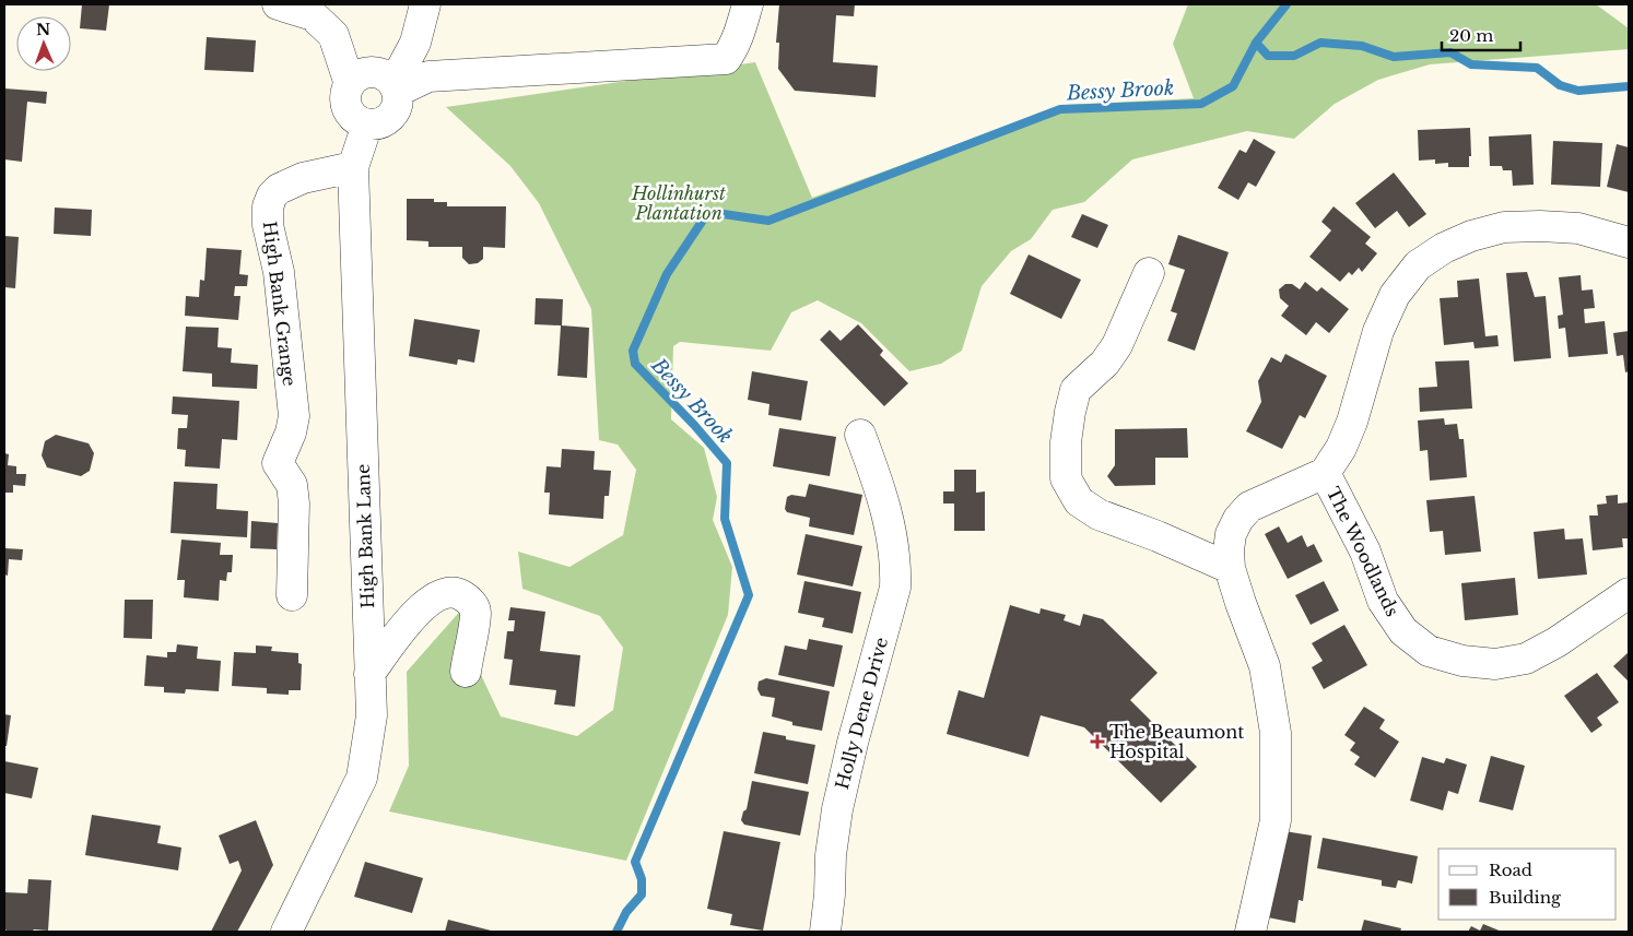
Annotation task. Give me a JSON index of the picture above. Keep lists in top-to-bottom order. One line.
{"streets":{"street":["High Bank Grange","High Bank Lane","The Woodlands","Holly Dene Drive"]},"crossings":[["High Bank Grange","High Bank Lane"]],"water":["Bessy Brook"],"parks":["Hollinhurst Plantation"],"places":{"health":["The Beaumont Hospital"]},"legend":["Road","Building"],"scale_bar":"20 m","north":"top"}
